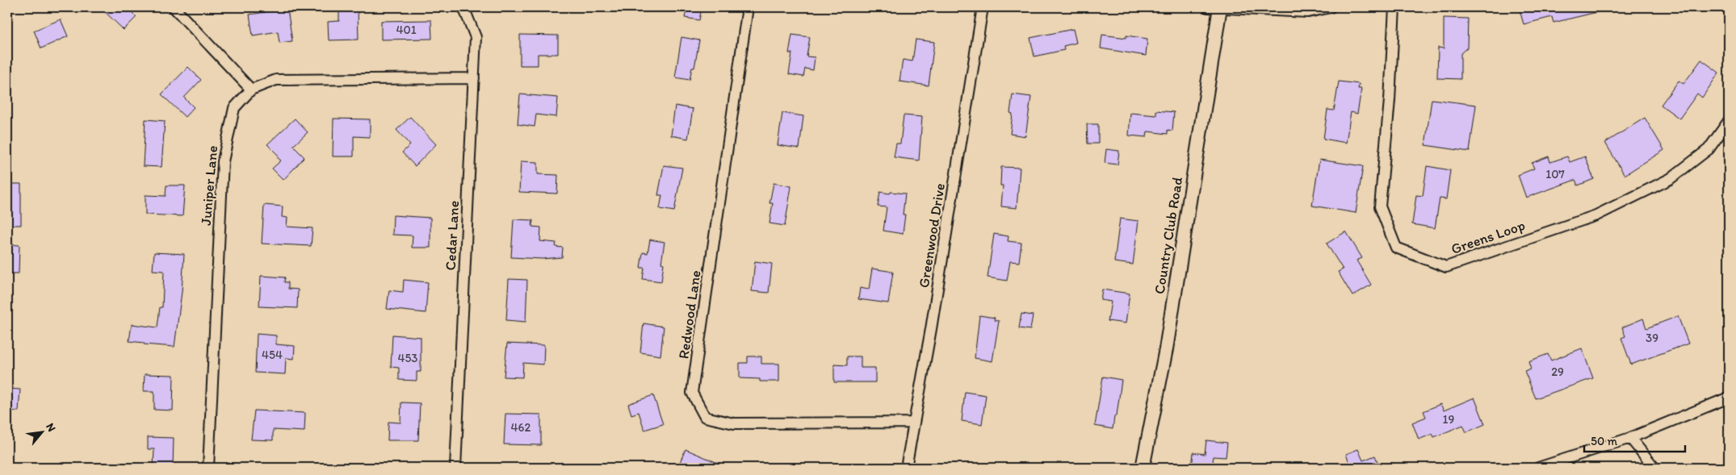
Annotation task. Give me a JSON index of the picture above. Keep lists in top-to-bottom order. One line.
{"streets":{"street":["Juniper Lane","Cedar Lane","Greenwood Drive","Country Club Road","Greens Loop","Redwood Lane"]},"crossings":[["Juniper Lane","Cedar Lane"],["Greenwood Drive","Redwood Lane"]],"house_numbers":["401","107","39","454","453","29","19","462"],"scale_bar":"50 m","north":"top right"}
